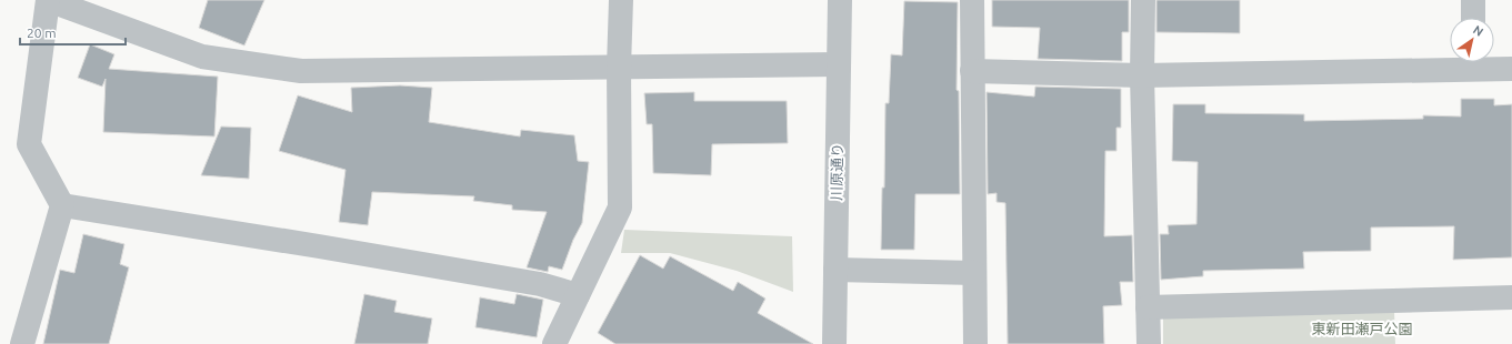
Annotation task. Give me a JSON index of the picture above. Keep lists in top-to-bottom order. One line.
{"streets":{"street":["川原通り"]},"parks":["東新田瀬戸公園"],"scale_bar":"20 m","north":"top right"}
